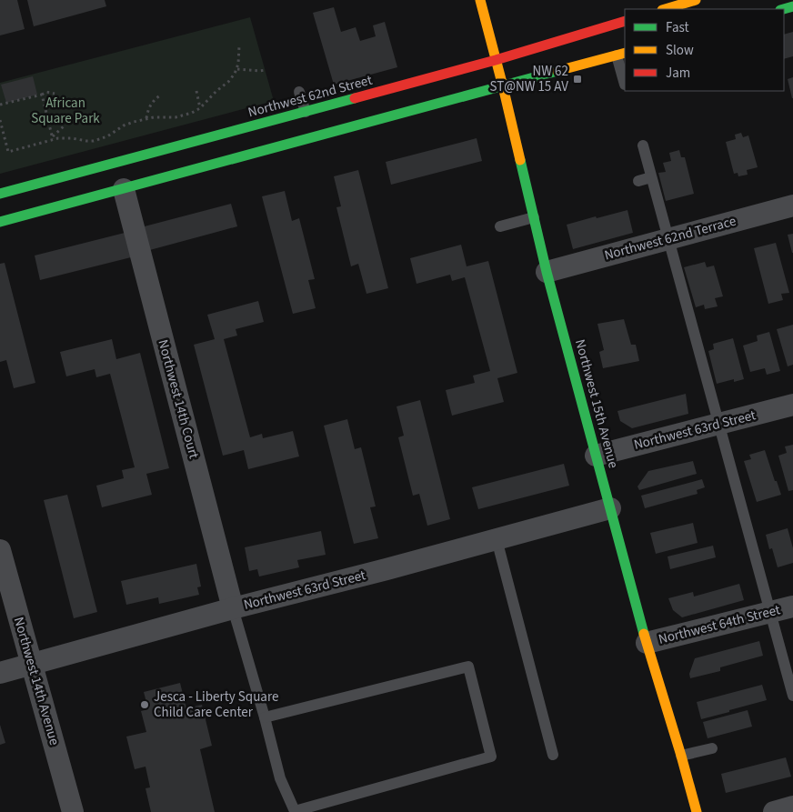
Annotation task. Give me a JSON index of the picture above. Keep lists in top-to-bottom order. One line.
{"streets":{"main road":["Northwest 62nd Street","Northwest 15th Avenue"],"street":["Northwest 62nd Terrace","Northwest 14th Court","Northwest 63rd Street","Northwest 64th Street","Northwest 14th Avenue"]},"crossings":[["Northwest 62nd Street","Northwest 15th Avenue"],["Northwest 62nd Terrace","Northwest 15th Avenue"],["Northwest 14th Court","Northwest 63rd Street"],["Northwest 15th Avenue","Northwest 63rd Street"],["Northwest 15th Avenue","Northwest 64th Street"],["Northwest 63rd Street","Northwest 14th Avenue"]],"parks":["African Square Park"],"places":{"transit":["NW 62 ST@NW 15 AV"],"other":["Jesca - Liberty Square Child Care Center"]},"legend":["Fast","Slow","Jam"]}
